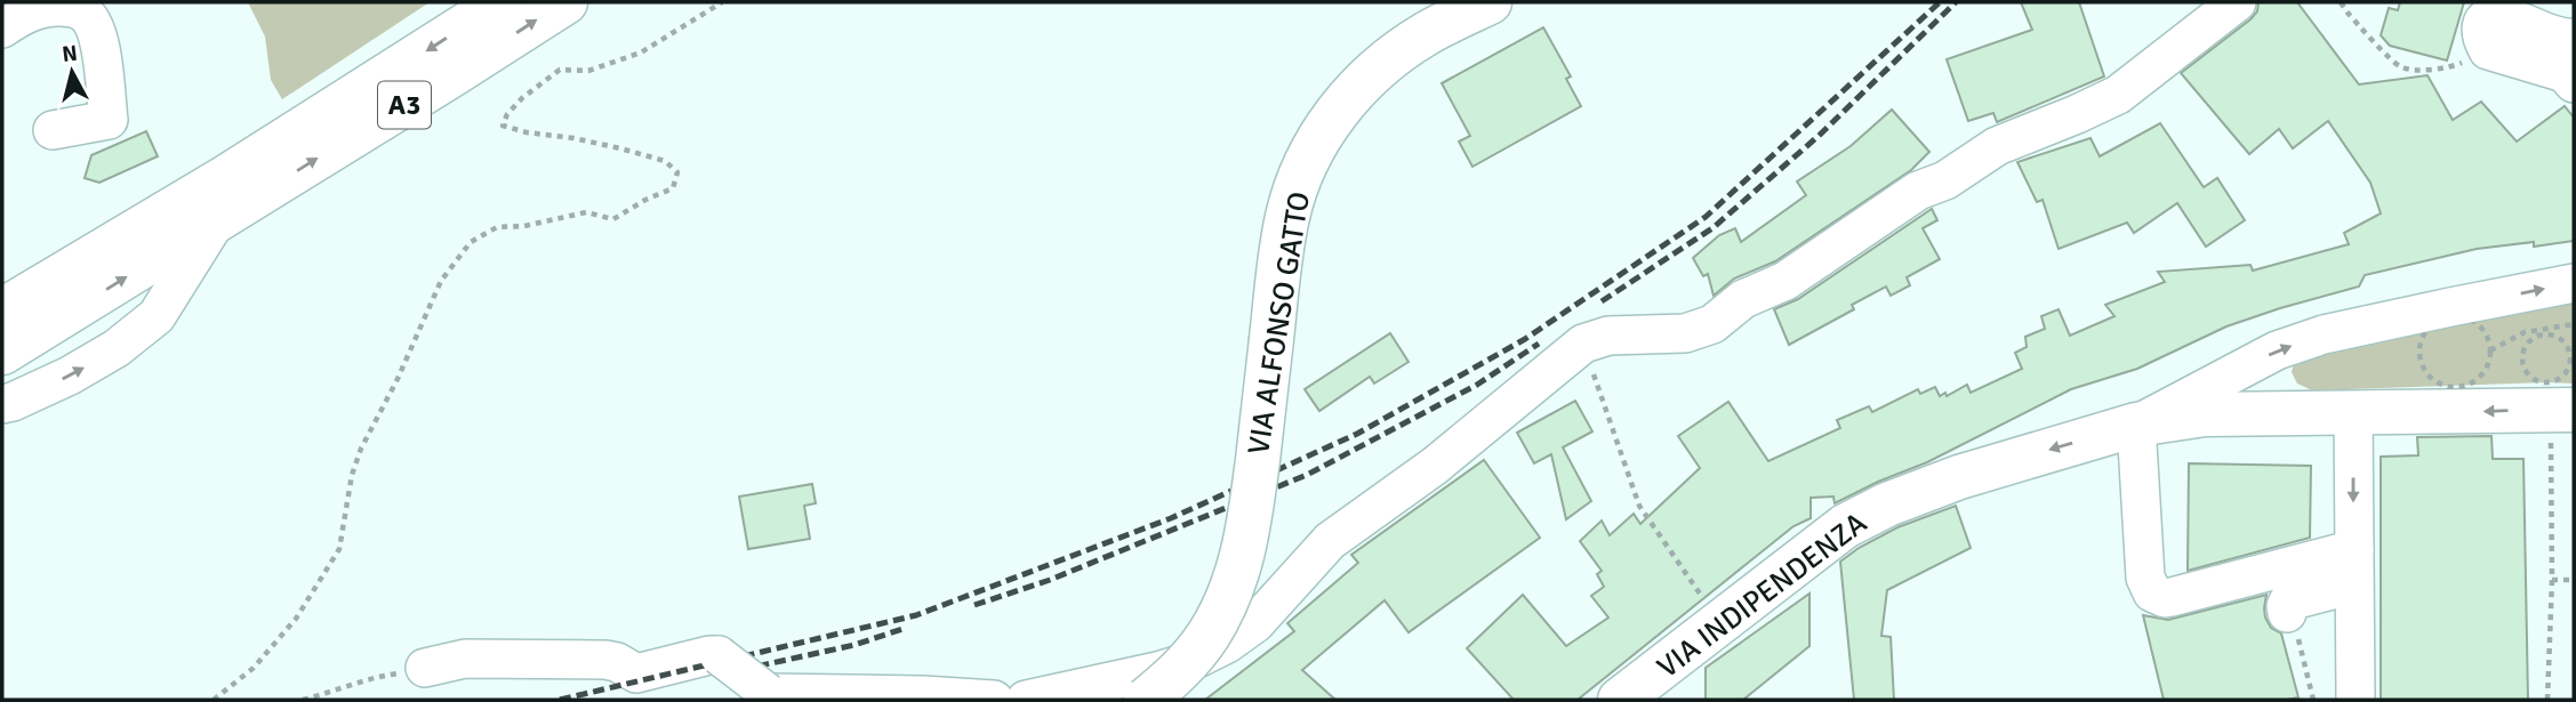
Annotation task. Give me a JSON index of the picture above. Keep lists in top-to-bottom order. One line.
{"streets":{"main road":["A3","VIA ALFONSO GATTO","VIA INDIPENDENZA"]},"one_way":["VIA INDIPENDENZA"],"north":"top"}
